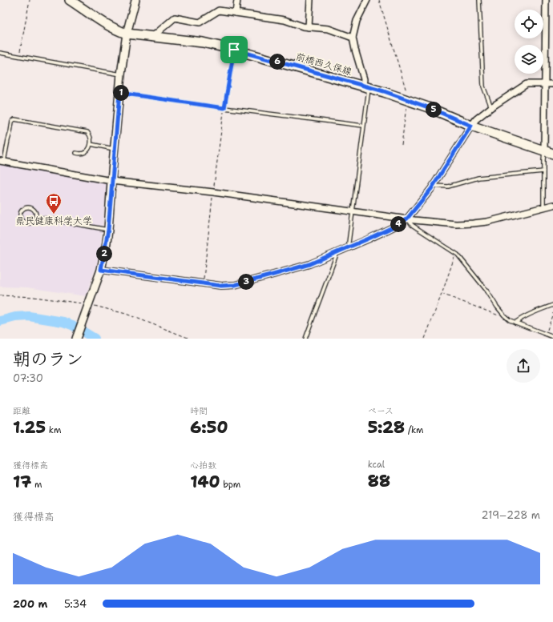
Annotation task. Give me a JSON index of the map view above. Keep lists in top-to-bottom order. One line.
{"streets":{"main road":["前橋西久保線"]},"places":{"bus stop":["県民健康科学大学"]},"page":{"pins":["6","1","5","4","2","3"],"heading":["朝のラン","07:30"],"stats":[["距離","1.25 km"],["時間","6:50"],["ペース","5:28 /km"],["獲得標高","17 m"],["心拍数","140 bpm"],["kcal","88"]],"chart":["獲得標高","219–228 m"],"list":[{"name":"200 m","note":"5:34"}]}}
